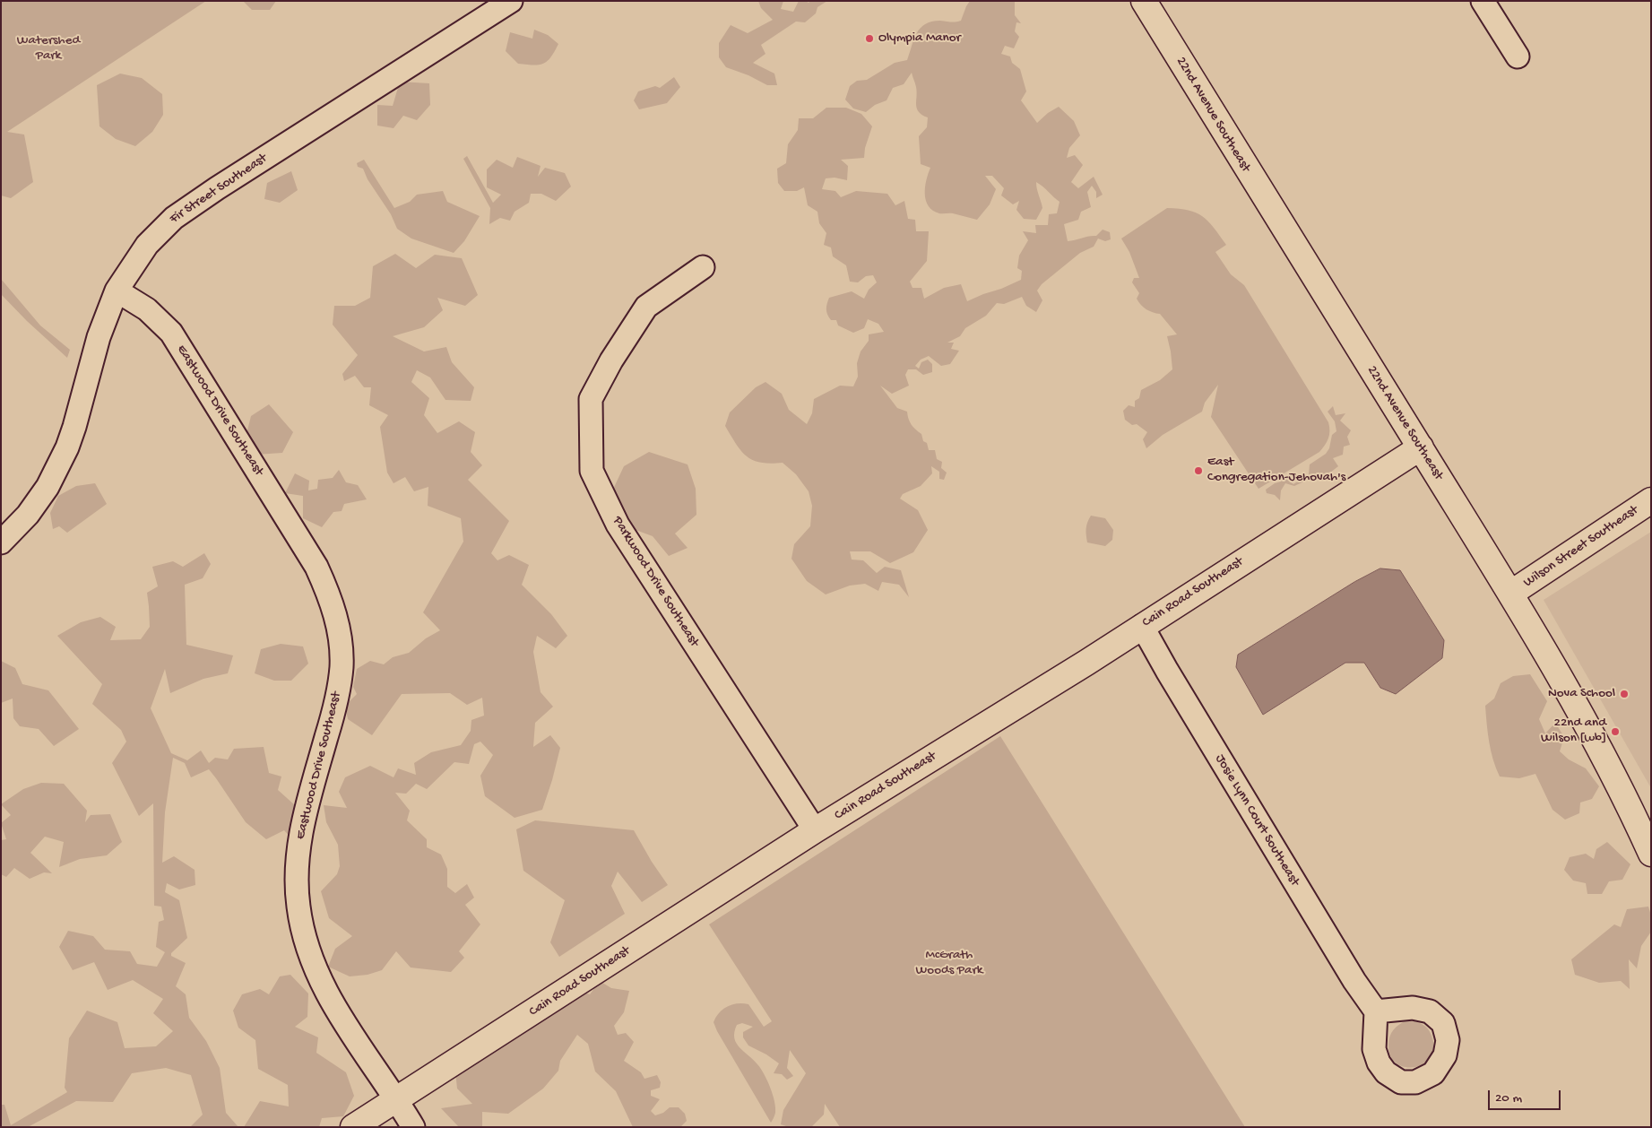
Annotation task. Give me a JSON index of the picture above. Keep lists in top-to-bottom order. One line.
{"streets":{"street":["22nd Avenue Southeast","Fir Street Southeast","Eastwood Drive Southeast","Wilson Street Southeast","Parkwood Drive Southeast","Cain Road Southeast","Josie Lynn Court Southeast"]},"crossings":[["22nd Avenue Southeast","Wilson Street Southeast"],["22nd Avenue Southeast","Cain Road Southeast"],["Fir Street Southeast","Eastwood Drive Southeast"],["Eastwood Drive Southeast","Cain Road Southeast"],["Parkwood Drive Southeast","Cain Road Southeast"],["Cain Road Southeast","Josie Lynn Court Southeast"]],"parks":["Watershed Park","McGrath Woods Park"],"places":["Olympia Manor","East Congregation-Jehovah's","Nova School","22nd and Wilson [wb]"],"scale_bar":"20 m"}
